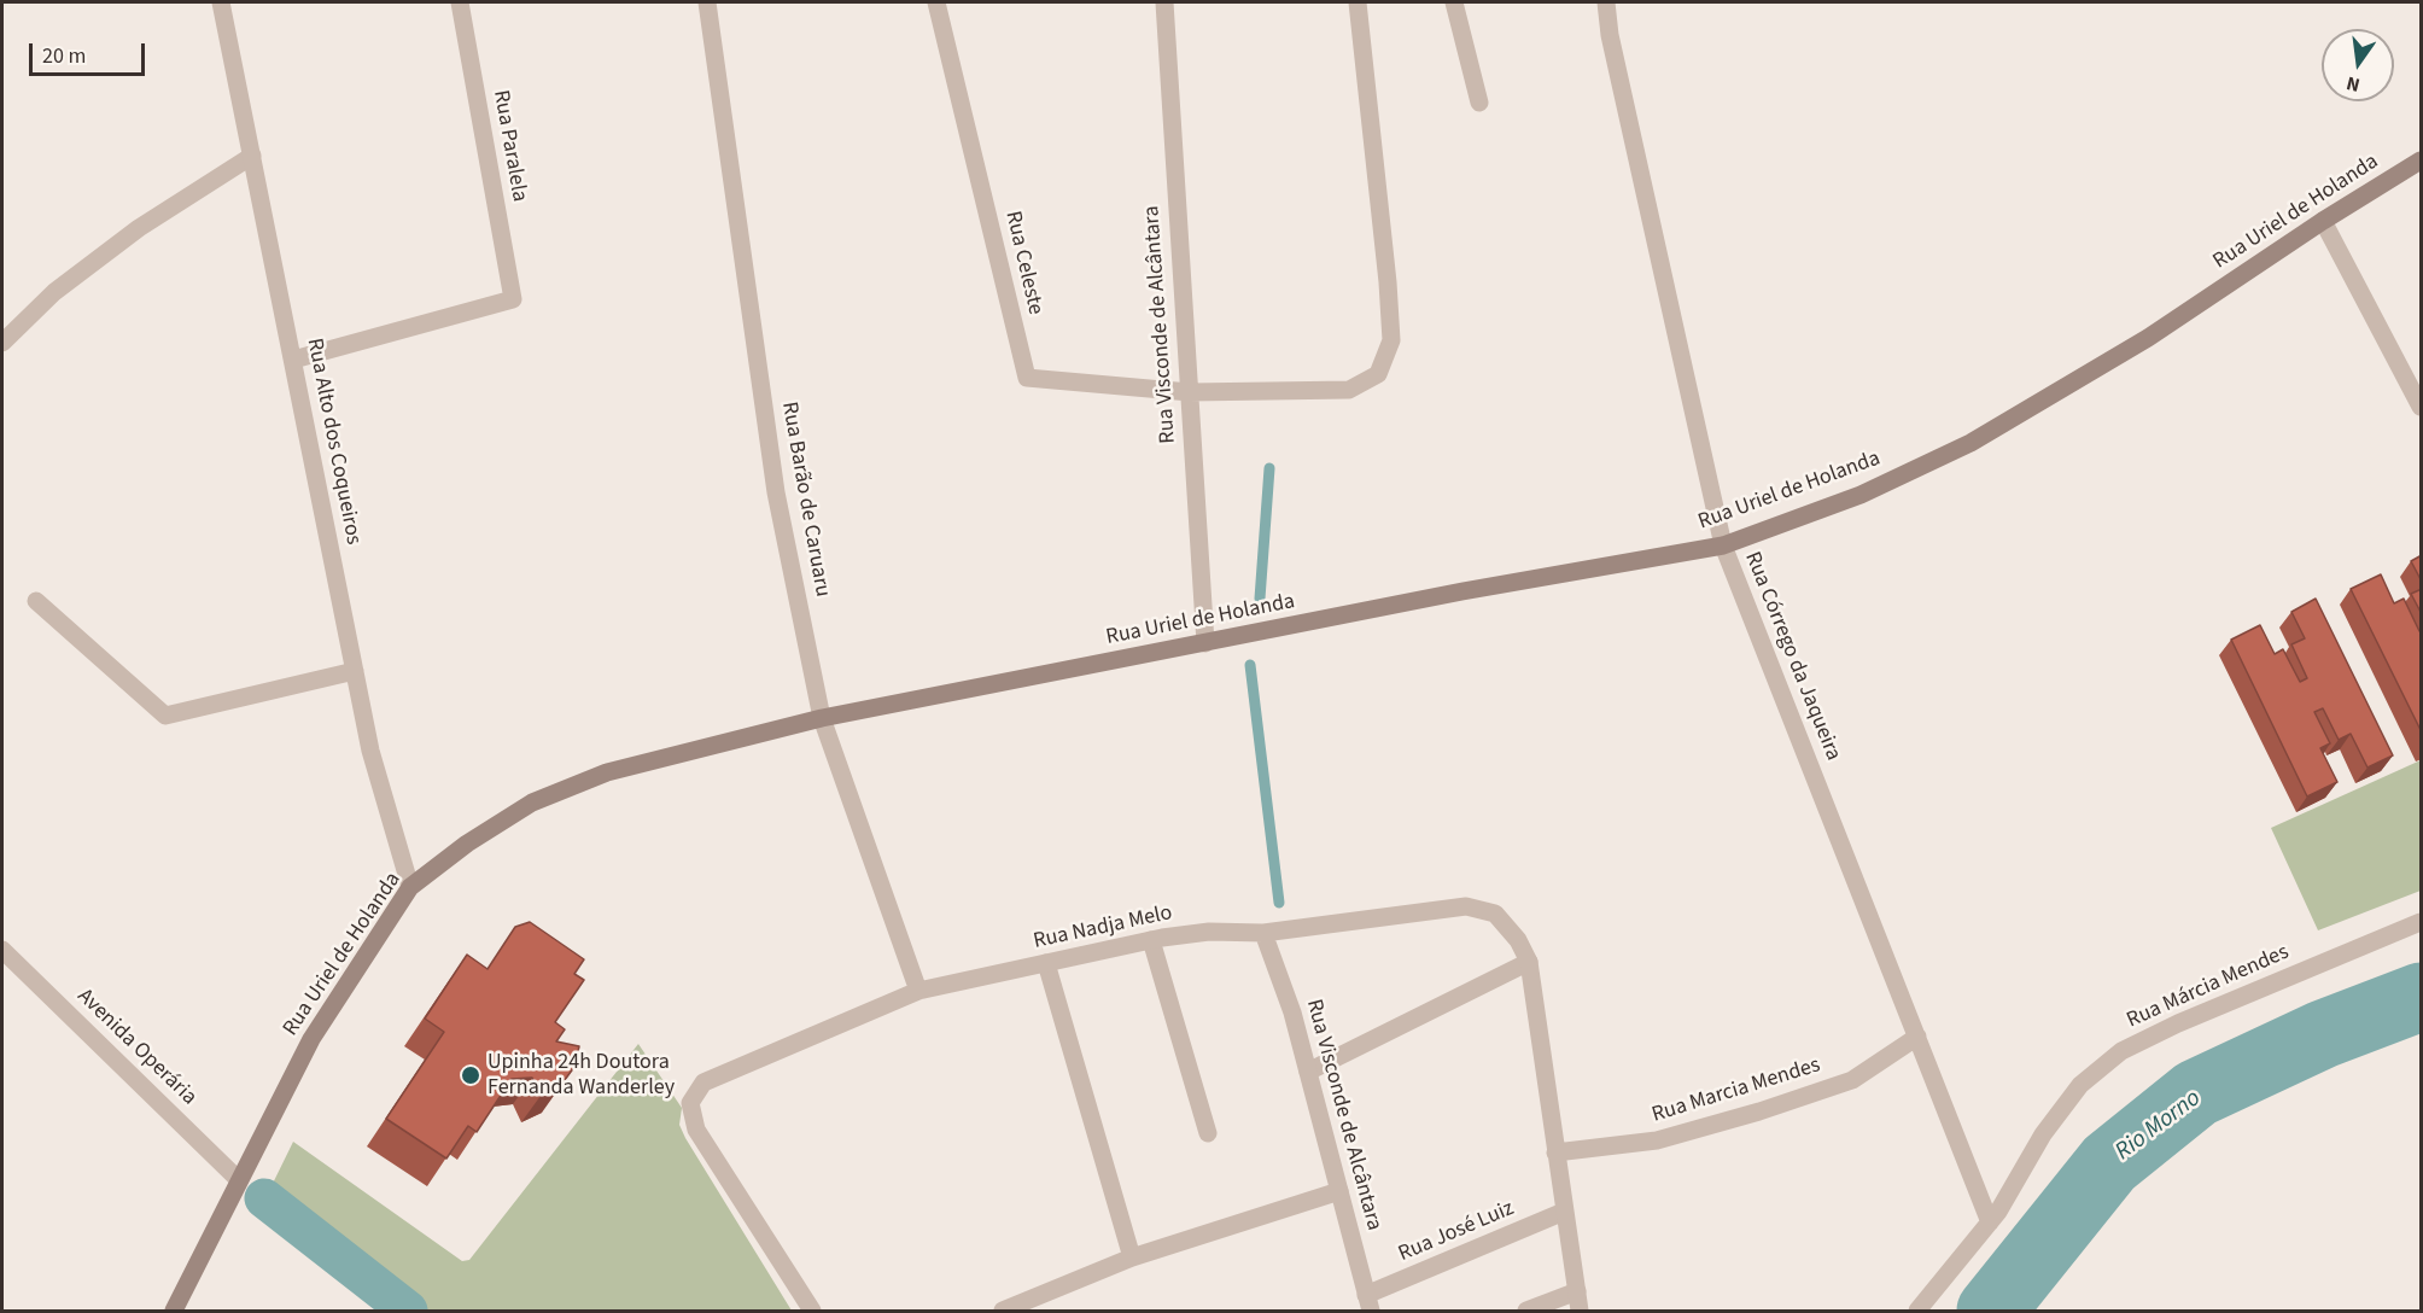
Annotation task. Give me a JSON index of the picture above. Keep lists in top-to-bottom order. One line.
{"streets":{"main road":["Rua Uriel de Holanda"],"street":["Rua Paralela","Rua Celeste","Rua Visconde de Alcântara","Rua Alto dos Coqueiros","Rua Barão de Caruaru","Rua Córrego da Jaqueira","Rua Nadja Melo","Rua Márcia Mendes","Avenida Operária","Rua Marcia Mendes","Rua José Luiz"]},"crossings":[["Rua Paralela","Rua Alto dos Coqueiros"],["Rua Uriel de Holanda","Rua Visconde de Alcântara"],["Rua Uriel de Holanda","Rua Alto dos Coqueiros"],["Rua Uriel de Holanda","Rua Barão de Caruaru"],["Rua Uriel de Holanda","Rua Córrego da Jaqueira"],["Rua Uriel de Holanda","Avenida Operária"],["Rua Celeste","Rua Visconde de Alcântara"],["Rua Visconde de Alcântara","Rua Nadja Melo"],["Rua Visconde de Alcântara","Rua José Luiz"],["Rua Barão de Caruaru","Rua Nadja Melo"],["Rua Córrego da Jaqueira","Rua Márcia Mendes"],["Rua Córrego da Jaqueira","Rua Marcia Mendes"]],"water":["Rio Morno"],"places":["Upinha 24h Doutora Fernanda Wanderley"],"scale_bar":"20 m","north":"bottom"}
